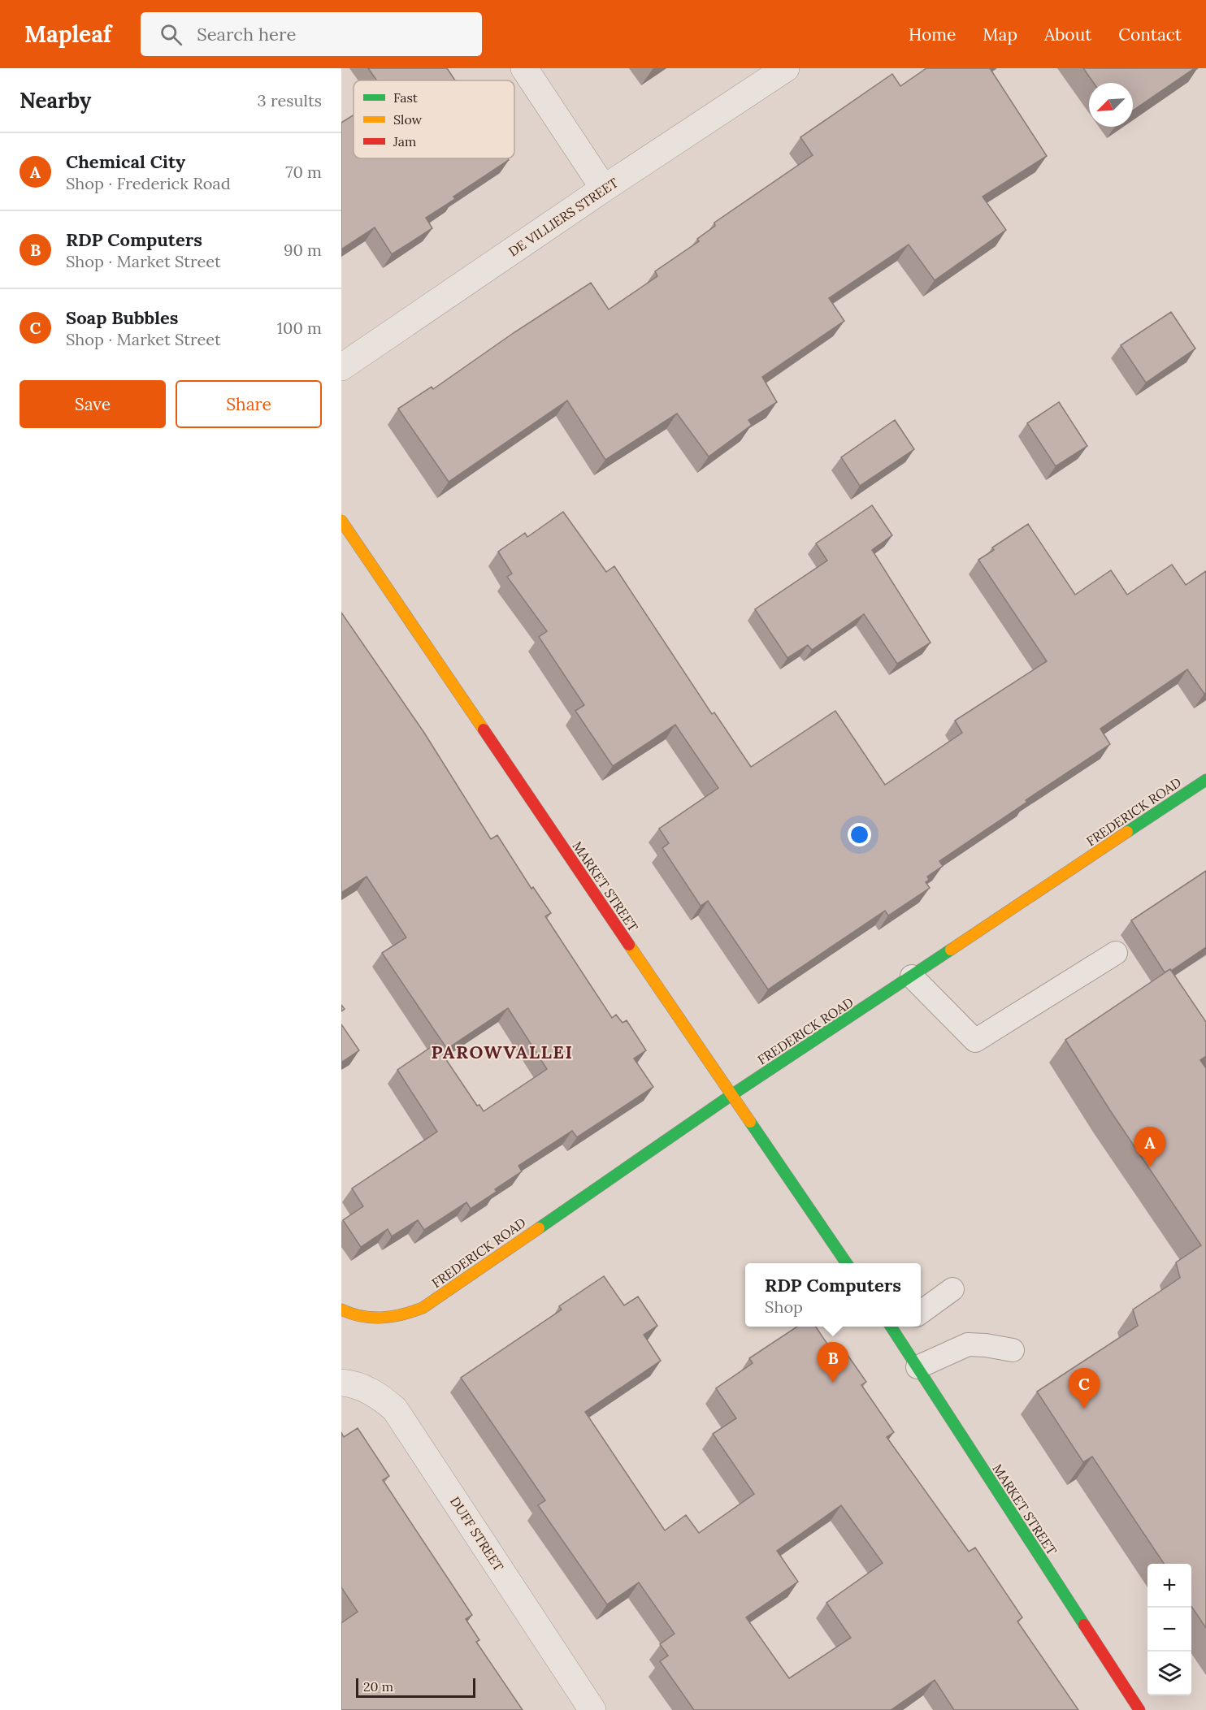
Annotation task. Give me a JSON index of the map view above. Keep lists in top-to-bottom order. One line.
{"streets":{"street":["DE VILLIERS STREET","FREDERICK ROAD","MARKET STREET","DUFF STREET"]},"crossings":[["FREDERICK ROAD","MARKET STREET"]],"districts":["PAROWVALLEI"],"legend":["Fast","Slow","Jam"],"scale_bar":"20 m","north":"bottom left","page":{"header":"Mapleaf","search":"Search here","nav":["Home","Map","About","Contact"],"heading":["Nearby","3 results"],"list":[{"mark":"A","name":"Chemical City","note":"Shop · Frederick Road","value":"70 m"},{"mark":"B","name":"RDP Computers","note":"Shop · Market Street","value":"90 m"},{"mark":"C","name":"Soap Bubbles","note":"Shop · Market Street","value":"100 m"}],"buttons":["Save","Share"],"pins":["A","B","C"],"popup":["RDP Computers","Shop"],"map_buttons":["+","−"],"scale":"20 m"}}
